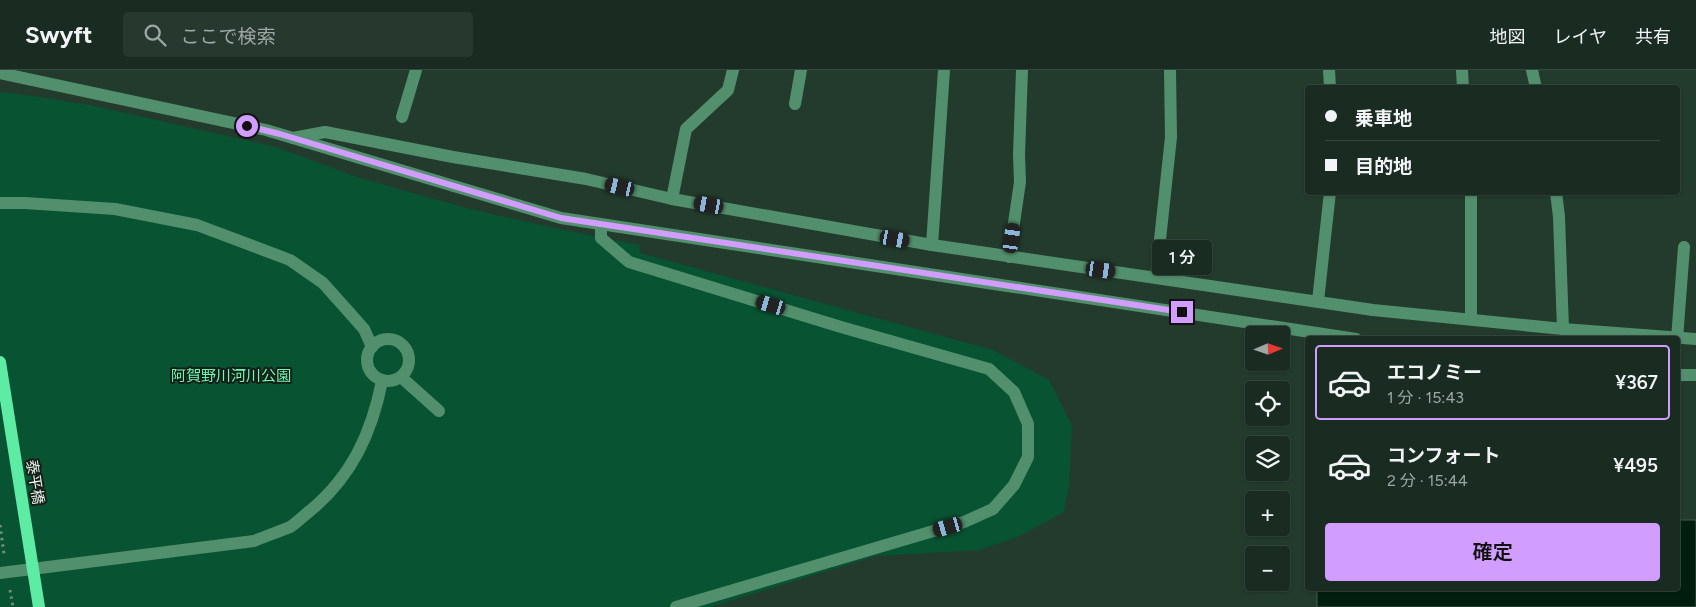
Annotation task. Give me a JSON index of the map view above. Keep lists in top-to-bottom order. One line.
{"streets":{"main road":["泰平橋"]},"parks":["阿賀野川河川公園"],"north":"right","page":{"header":"Swyft","search":"ここで検索","nav":["地図","レイヤ","共有"],"banner":["乗車地","目的地"],"bubble":"1 分","map_buttons":["+","−"],"list":[{"name":"エコノミー","note":"1 分 · 15:43","value":"¥367"},{"name":"コンフォート","note":"2 分 · 15:44","value":"¥495"}],"buttons":"確定"}}
